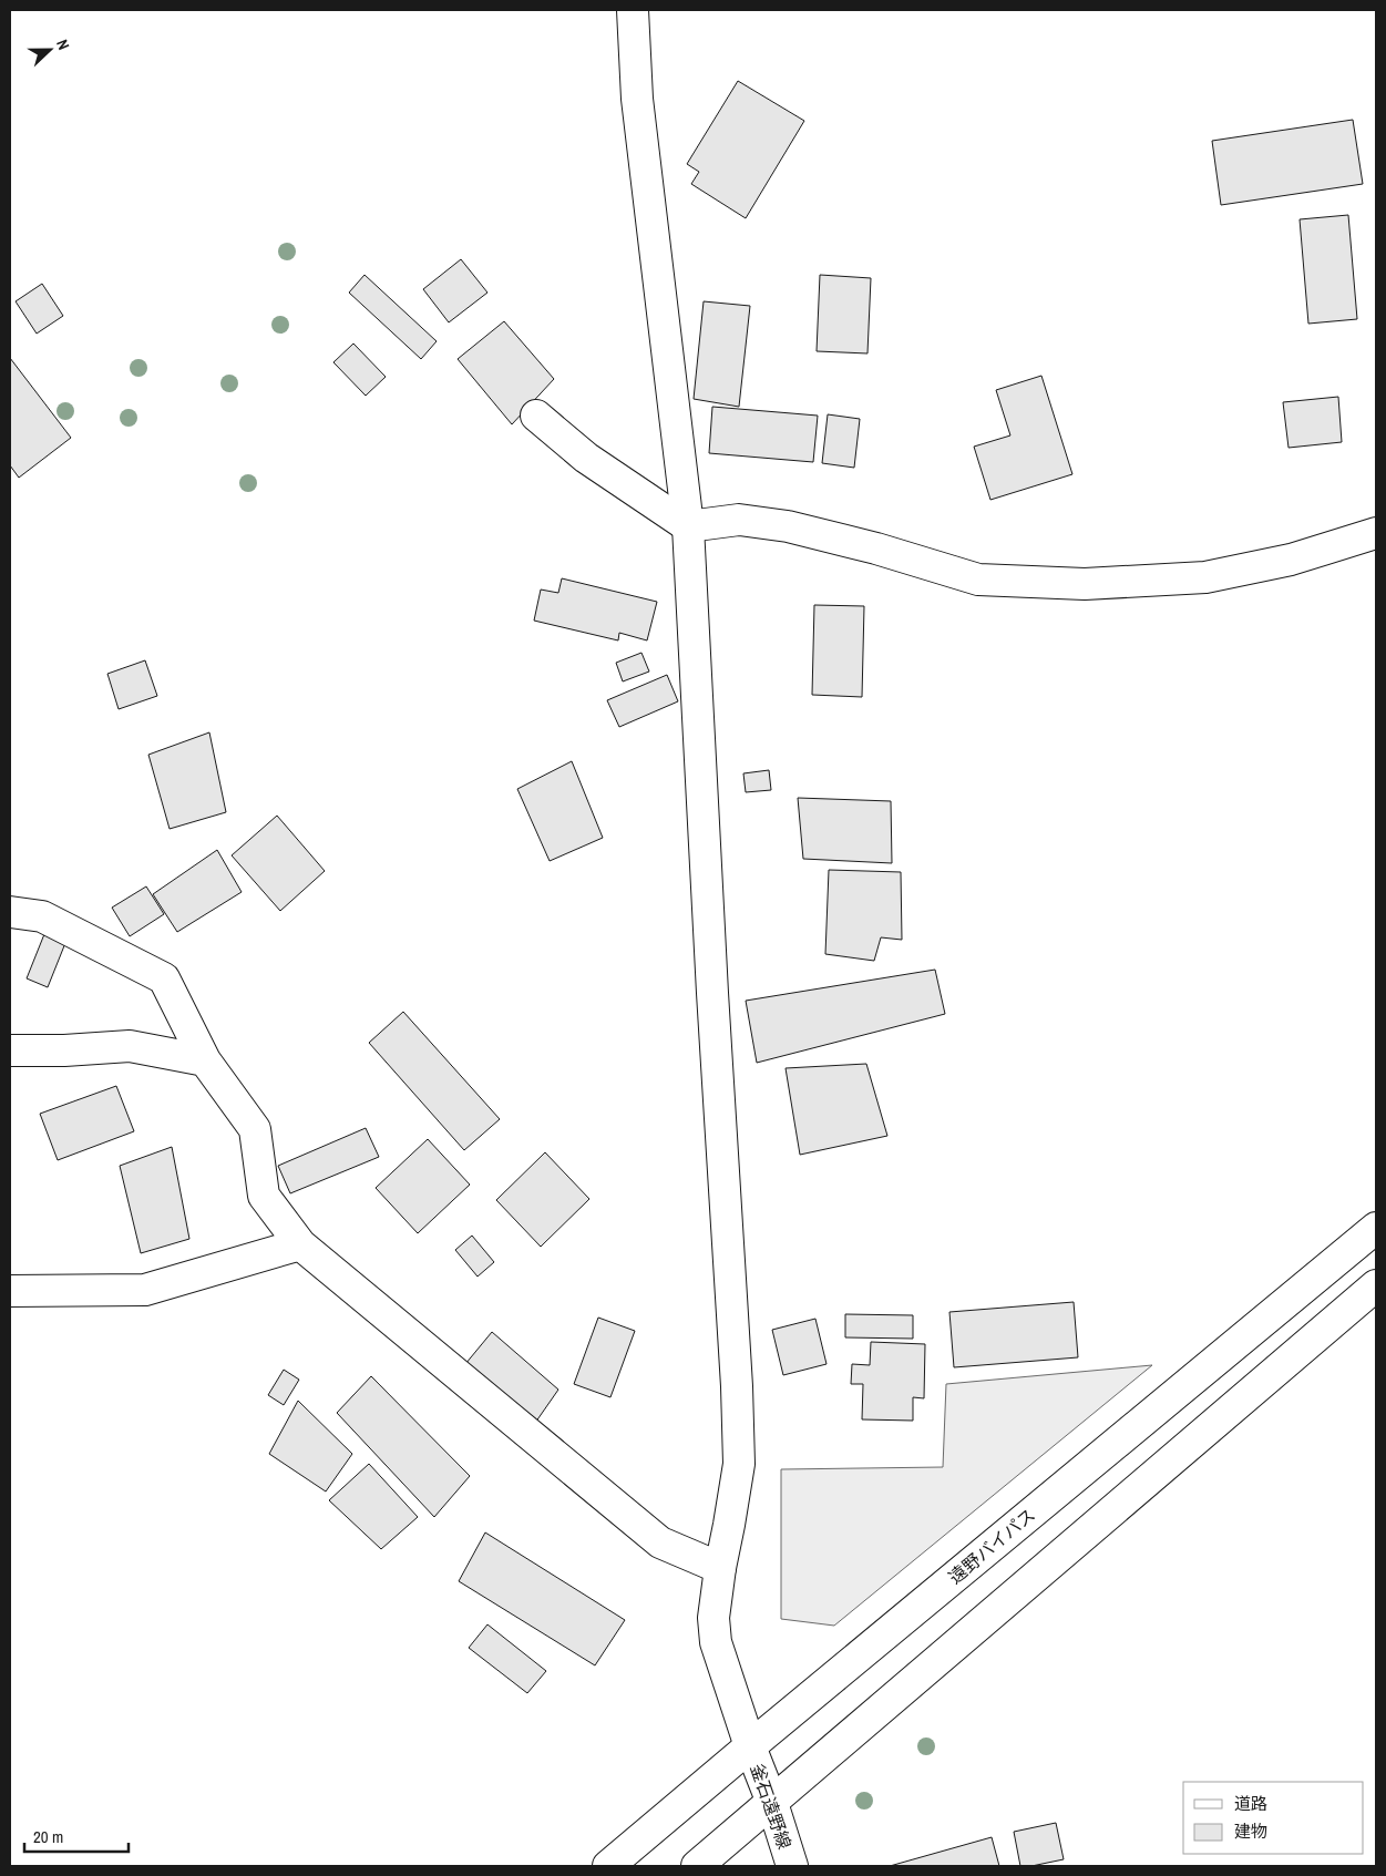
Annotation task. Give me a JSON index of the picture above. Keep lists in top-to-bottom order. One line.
{"streets":{"main road":["遠野バイパス","釜石遠野線"]},"crossings":[["遠野バイパス","釜石遠野線"]],"legend":["道路","建物"],"scale_bar":"20 m","north":"right"}
